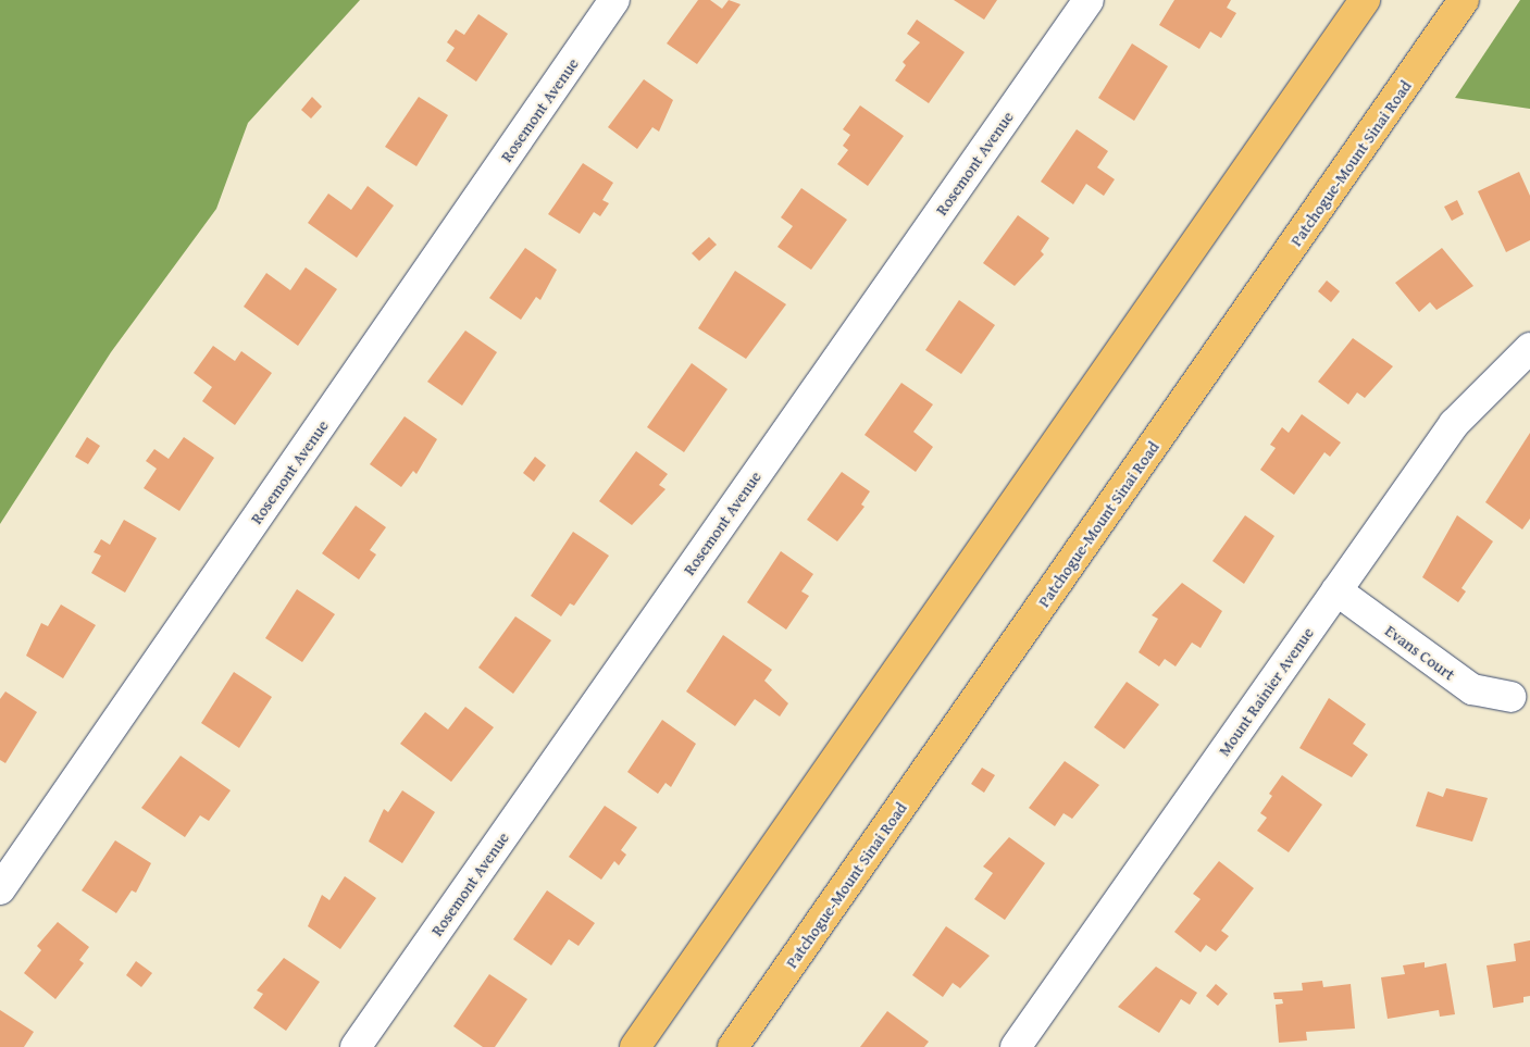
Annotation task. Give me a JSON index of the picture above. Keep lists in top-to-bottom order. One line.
{"streets":{"highway":["Patchogue-Mount Sinai Road"],"street":["Rosemont Avenue","Evans Court","Mount Rainier Avenue"]},"crossings":[["Evans Court","Mount Rainier Avenue"]]}
